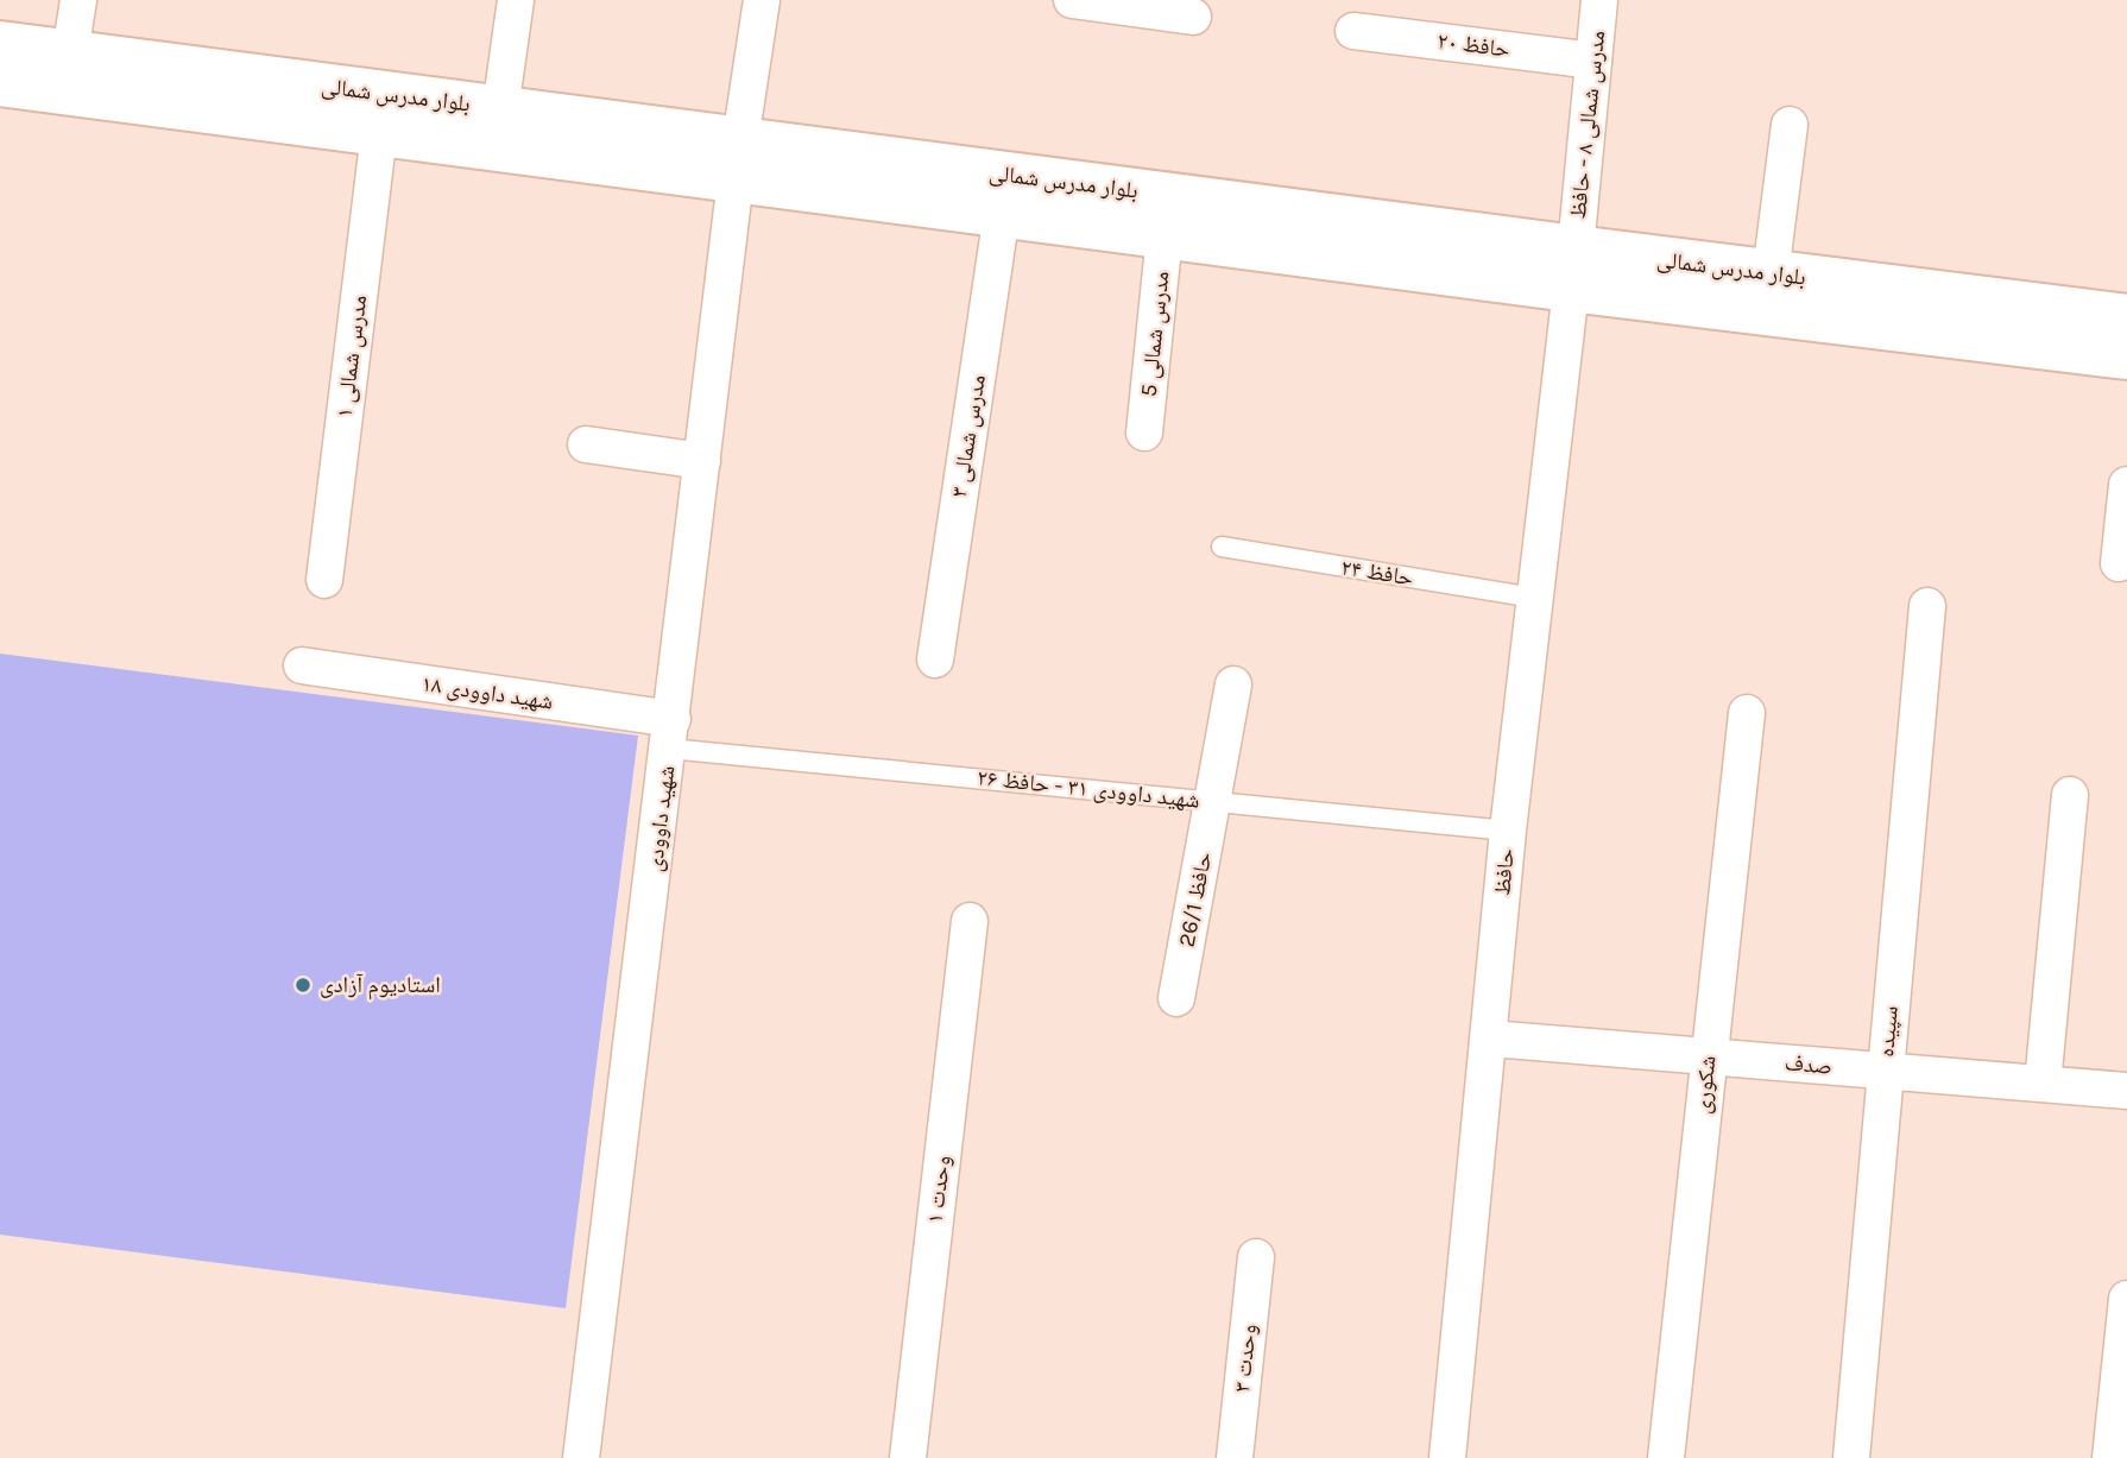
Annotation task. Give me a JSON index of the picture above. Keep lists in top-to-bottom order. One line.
{"streets":{"main road":["بلوار مدرس شمالی"],"street":["حافظ ۲۰","مدرس شمالی ۸ - حافظ","مدرس شمالی 5","مدرس شمالی ۱","مدرس شمالی ۳","شهید داوودی ۱۸","شهید داوودی","حافظ","حافظ 26/1","سپیده","صدف","شکوری","وحدت ۱","وحدت ۳"],"lane":["حافظ ۲۴","شهید داوودی ۳۱ - حافظ ۲۶"]},"crossings":[["حافظ ۲۰","مدرس شمالی ۸ - حافظ"],["بلوار مدرس شمالی","مدرس شمالی ۸ - حافظ"],["بلوار مدرس شمالی","مدرس شمالی 5"],["بلوار مدرس شمالی","مدرس شمالی ۱"],["بلوار مدرس شمالی","مدرس شمالی ۳"],["بلوار مدرس شمالی","شهید داوودی"],["بلوار مدرس شمالی","حافظ"],["مدرس شمالی ۸ - حافظ","حافظ"],["حافظ ۲۴","حافظ"],["شهید داوودی ۱۸","شهید داوودی ۳۱ - حافظ ۲۶"],["شهید داوودی ۱۸","شهید داوودی"],["شهید داوودی ۳۱ - حافظ ۲۶","شهید داوودی"],["شهید داوودی ۳۱ - حافظ ۲۶","حافظ"],["شهید داوودی ۳۱ - حافظ ۲۶","حافظ 26/1"],["حافظ","صدف"],["سپیده","صدف"],["صدف","شکوری"]],"places":["استادیوم آزادی"]}
